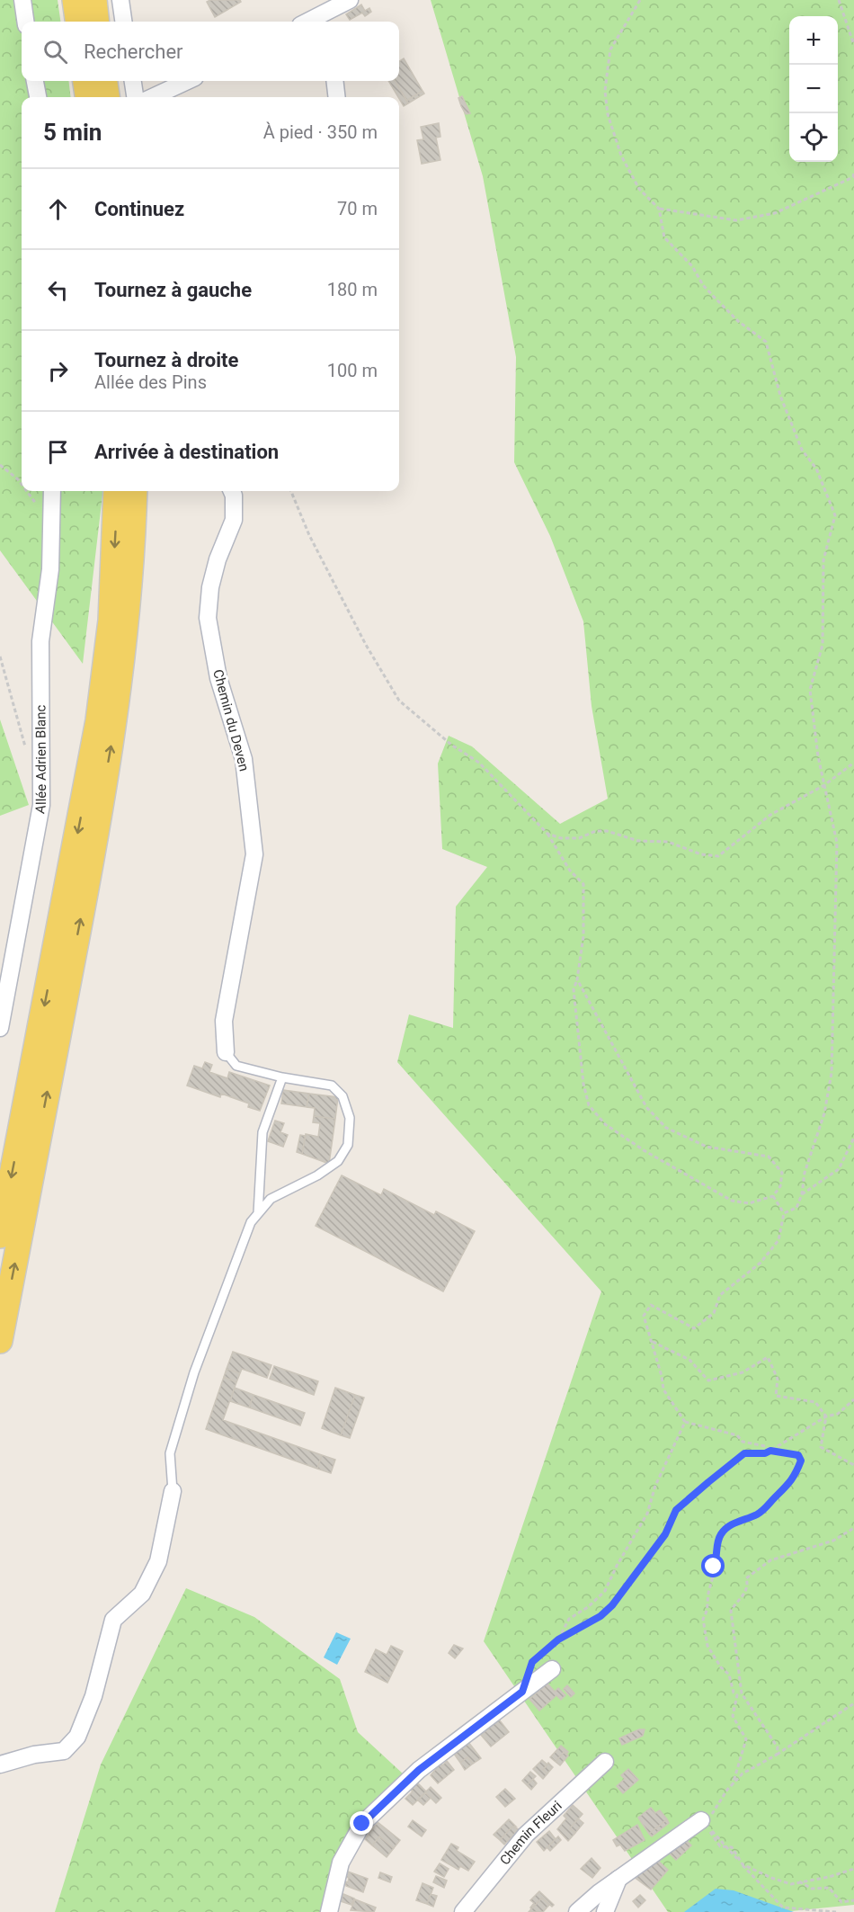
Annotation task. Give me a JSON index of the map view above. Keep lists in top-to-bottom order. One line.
{"streets":{"street":["Chemin du Deven","Allée Adrien Blanc","Chemin Fleuri"]},"page":{"map_buttons":["+","−"],"search":"Rechercher","heading":["5 min","À pied · 350 m"],"list":[["Continuez","70 m"],["Tournez à gauche","180 m"],["Tournez à droite","Allée des Pins","100 m"],"Arrivée à destination"]}}
